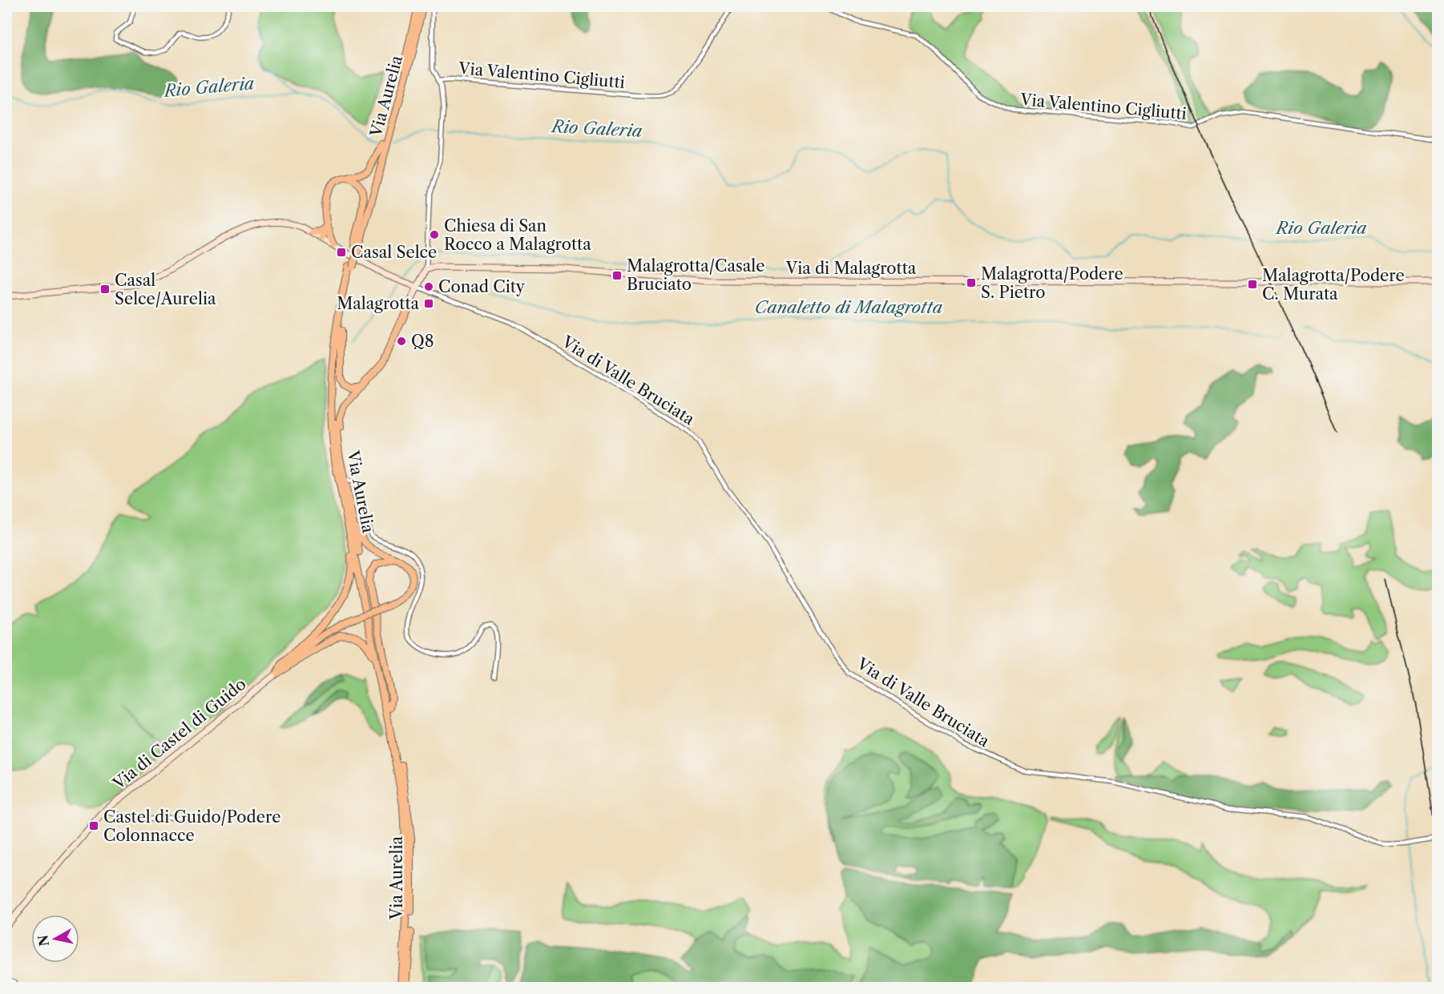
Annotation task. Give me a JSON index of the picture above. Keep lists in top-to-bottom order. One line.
{"streets":{"highway":["Via Aurelia"],"main road":["Via di Malagrotta","Via di Castel di Guido"],"street":["Via Valentino Cigliutti","Via di Valle Bruciata"]},"crossings":[["Via Valentino Cigliutti","Via di Malagrotta"]],"water":["Rio Galeria","Canaletto di Malagrotta"],"places":{"other":["Chiesa di San Rocco a Malagrotta","Conad City","Q8"],"transit":["Casal Selce","Malagrotta/Casale Bruciato","Malagrotta/Podere S. Pietro","Malagrotta/Podere C. Murata","Casal Selce/Aurelia","Malagrotta","Castel di Guido/Podere Colonnacce"]},"north":"left"}
